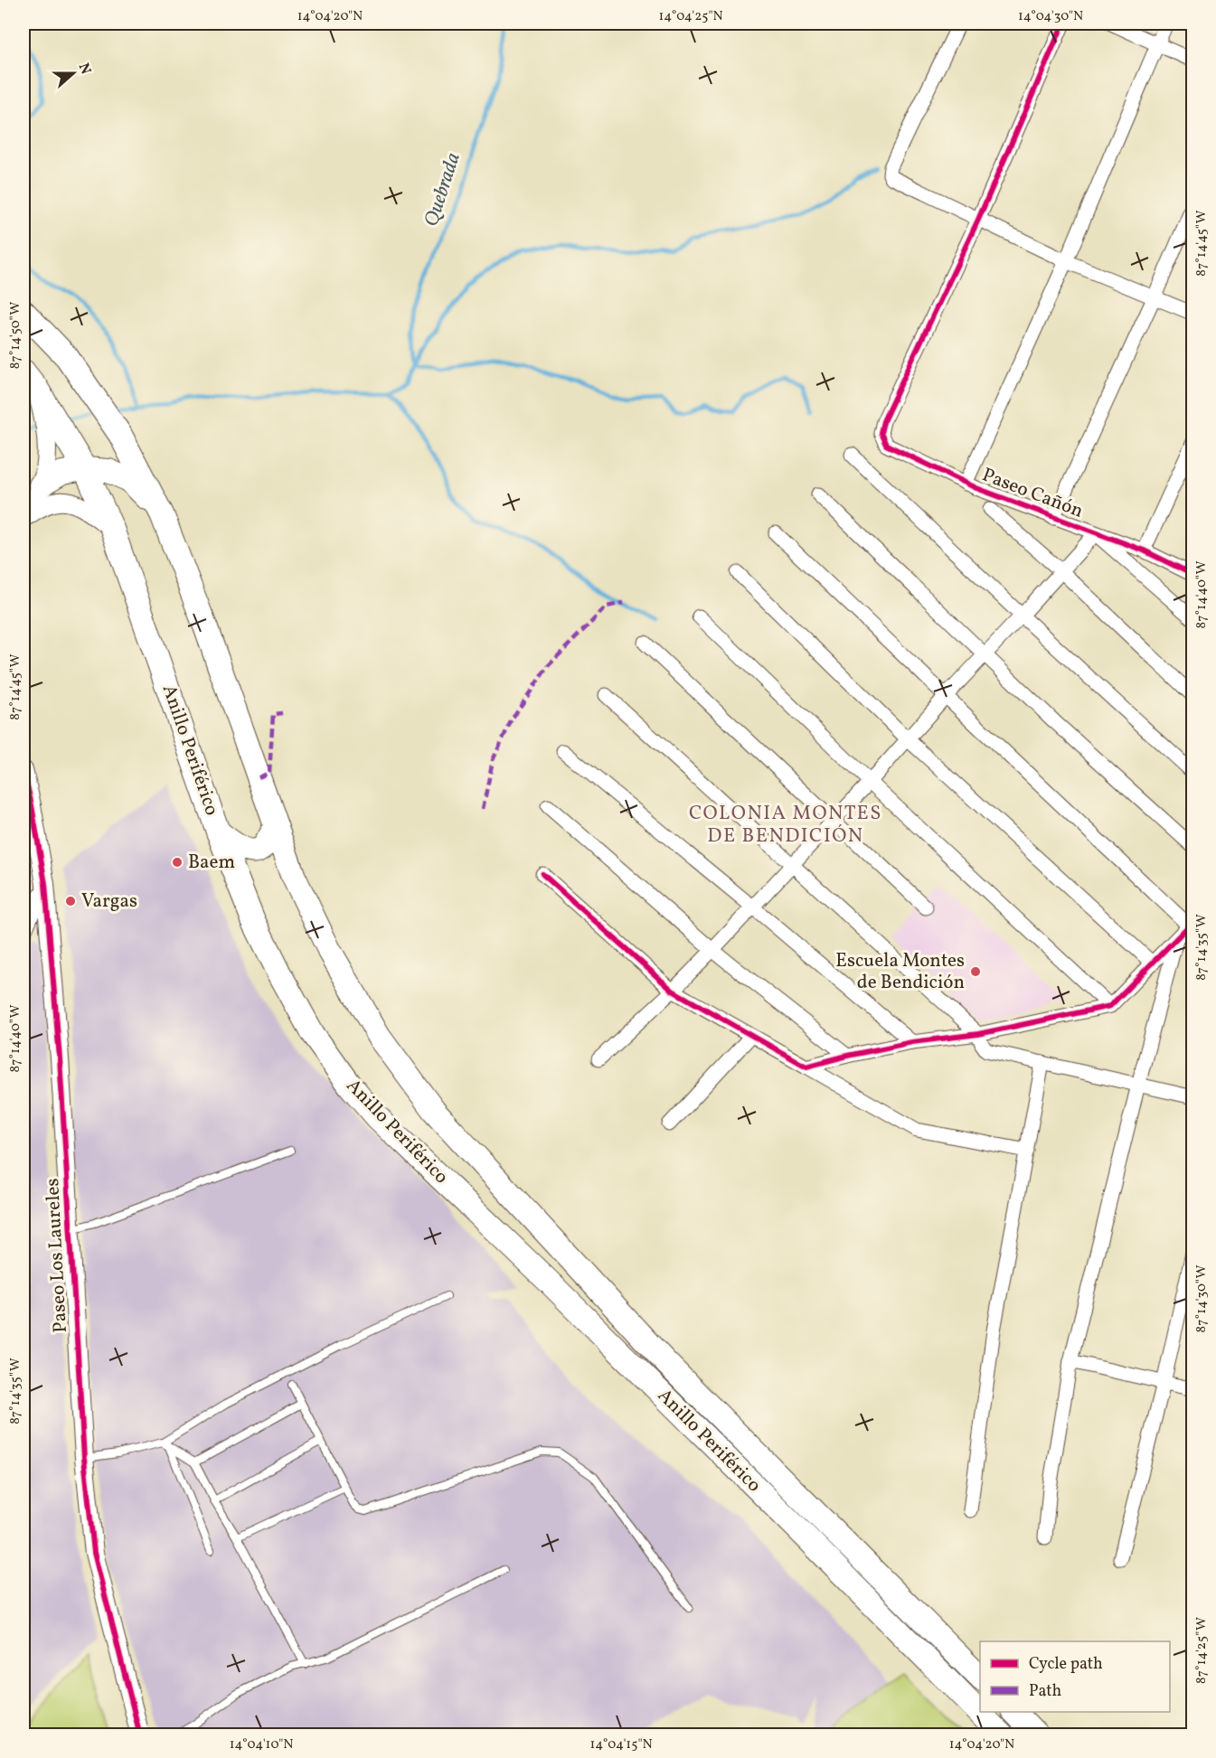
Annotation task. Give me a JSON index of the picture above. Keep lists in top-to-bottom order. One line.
{"streets":{"highway":["Anillo Periférico"],"street":["Paseo Cañón","Paseo Los Laureles"]},"districts":["COLONIA MONTES DE BENDICIÓN"],"water":["Quebrada"],"places":["Baem","Vargas","Escuela Montes de Bendición"],"legend":["Cycle path","Path"],"north":"right","coordinates":["14°04'20\"N","14°04'25\"N","14°04'30\"N","87°14'45\"W","87°14'50\"W","87°14'40\"W","87°14'35\"W","87°14'30\"W","87°14'25\"W","14°04'10\"N","14°04'15\"N"]}
